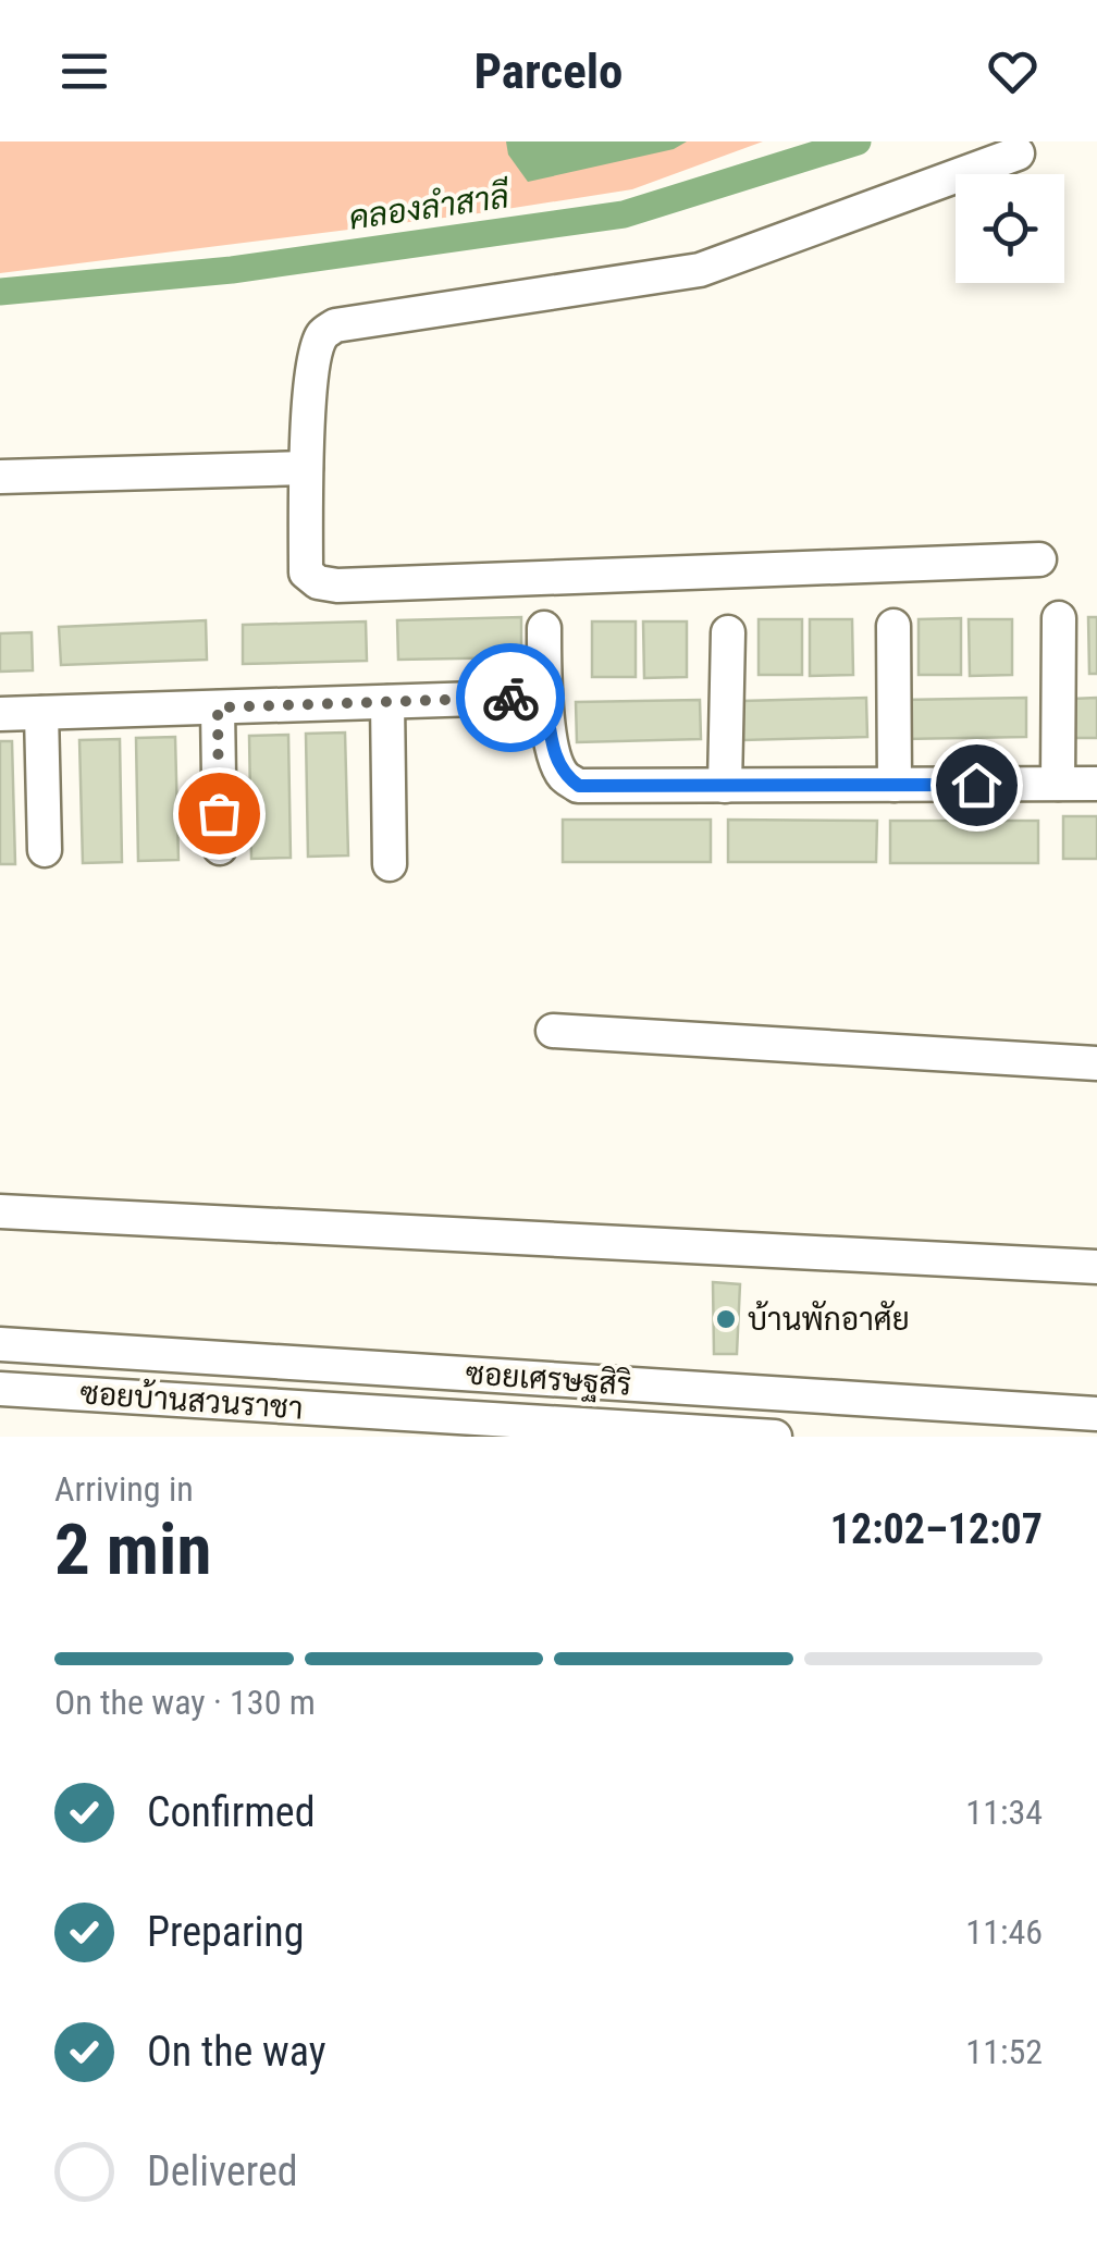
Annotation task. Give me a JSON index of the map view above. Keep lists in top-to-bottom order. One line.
{"streets":{"street":["ซอยเศรษฐสิริ","ซอยบ้านสวนราชา"]},"water":["คลองลำสาลี"],"places":["บ้านพักอาศัย"],"page":{"header":"Parcelo","heading":["2 min","Arriving in","12:02–12:07"],"bar":"On the way · 130 m","list":[["Confirmed","11:34"],["Preparing","11:46"],["On the way","11:52"],"Delivered"]}}
